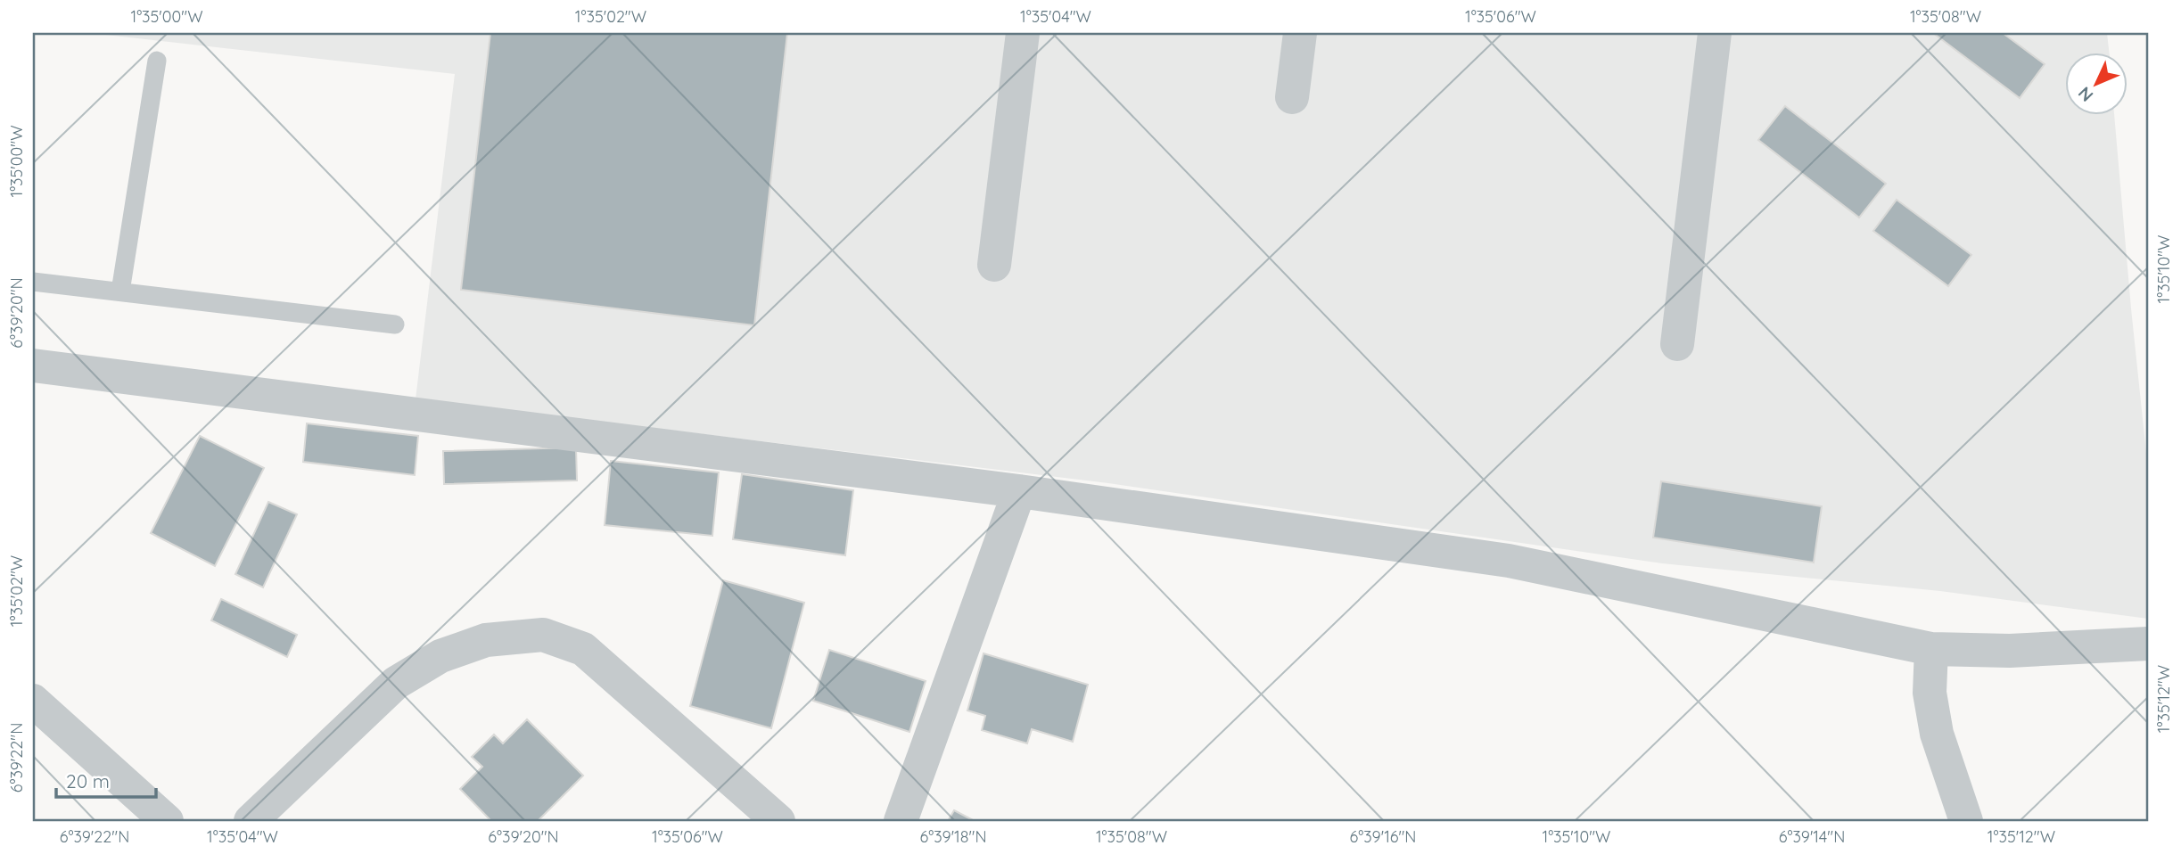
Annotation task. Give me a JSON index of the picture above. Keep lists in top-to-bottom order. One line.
{"scale_bar":"20 m","north":"bottom left","coordinates":["1°35'00\"W","1°35'02\"W","1°35'04\"W","1°35'06\"W","1°35'08\"W","1°35'10\"W","6°39'20\"N","1°35'12\"W","6°39'22\"N","6°39'18\"N","6°39'16\"N","6°39'14\"N"]}
